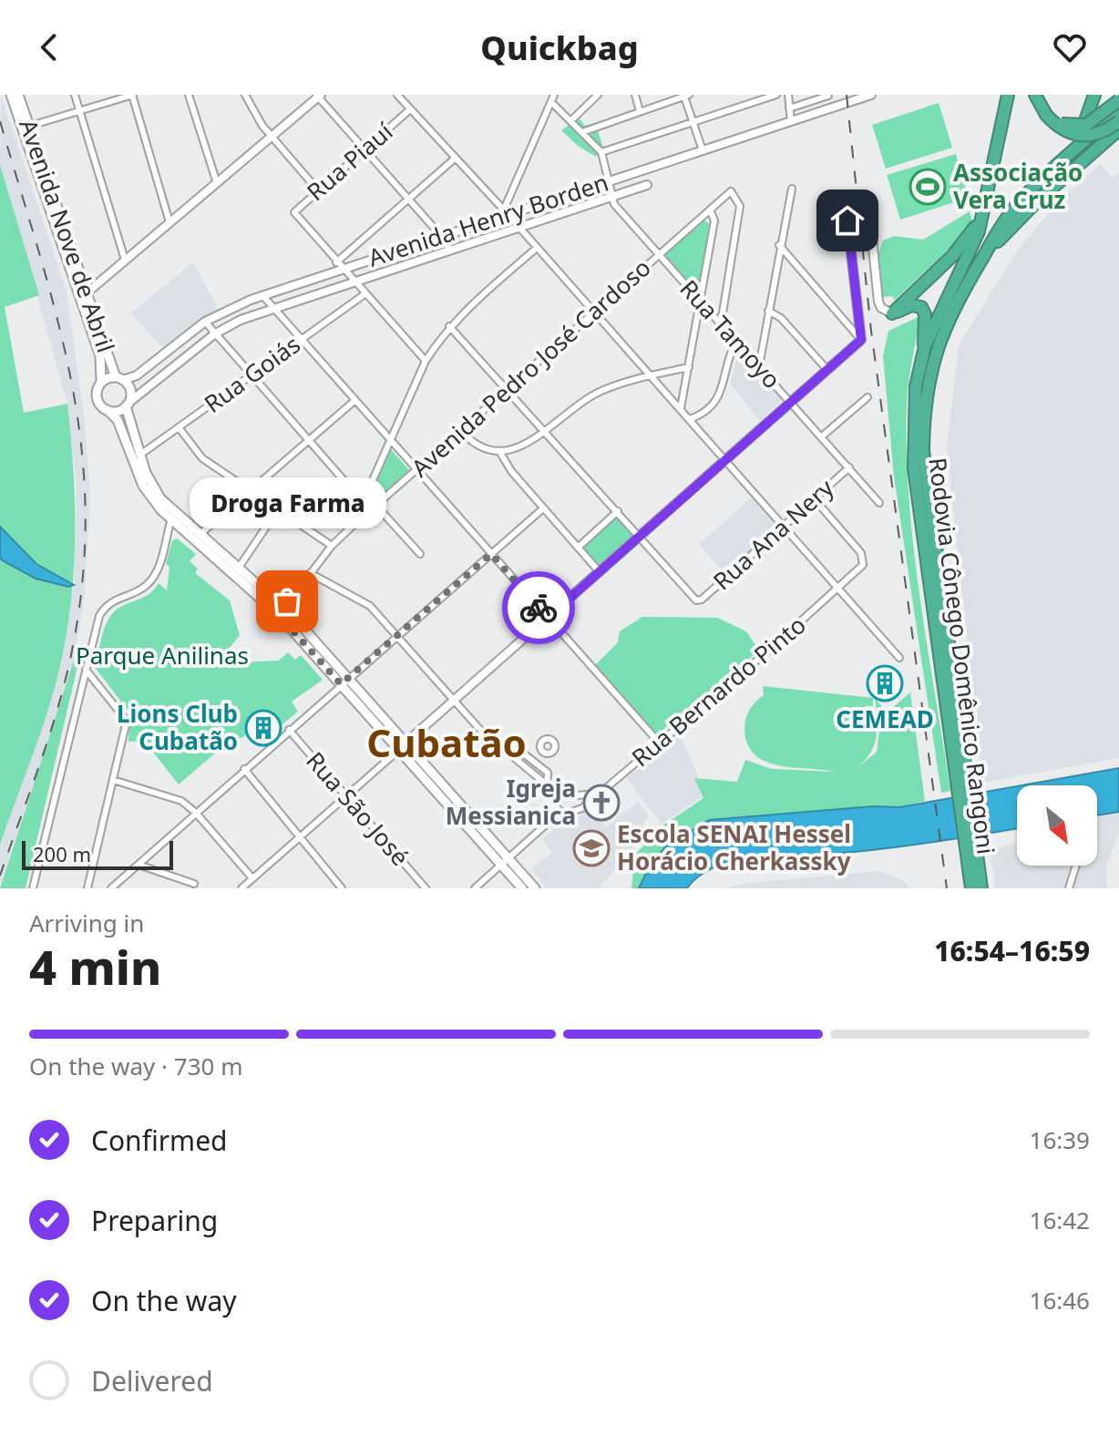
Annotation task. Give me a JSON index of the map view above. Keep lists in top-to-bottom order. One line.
{"streets":{"highway":["Rodovia Cônego Domênico Rangoni"],"main road":["Avenida Nove de Abril"],"street":["Rua Piauí","Avenida Henry Borden","Rua Tamoyo","Avenida Pedro José Cardoso","Rua Goiás","Rua Ana Nery","Rua Bernardo Pinto","Rua São José"]},"crossings":[["Rua Piauí","Avenida Henry Borden"],["Rua Piauí","Rua Goiás"],["Avenida Henry Borden","Avenida Nove de Abril"],["Avenida Henry Borden","Rua Tamoyo"],["Rua Tamoyo","Avenida Pedro José Cardoso"],["Rua Tamoyo","Rua Ana Nery"],["Rua Ana Nery","Rua Bernardo Pinto"]],"districts":["Cubatão"],"parks":["Parque Anilinas"],"places":{"sports":["Associação Vera Cruz"],"other":["Droga Farma"],"building":["CEMEAD","Lions Club Cubatão"],"church":["Igreja Messianica"],"school or university":["Escola SENAI Hessel Horácio Cherkassky"]},"scale_bar":"200 m","north":"bottom right","page":{"header":"Quickbag","bubble":"Droga Farma","scale":"200 m","heading":["4 min","Arriving in","16:54–16:59"],"bar":"On the way · 730 m","list":[["Confirmed","16:39"],["Preparing","16:42"],["On the way","16:46"],"Delivered"]}}
